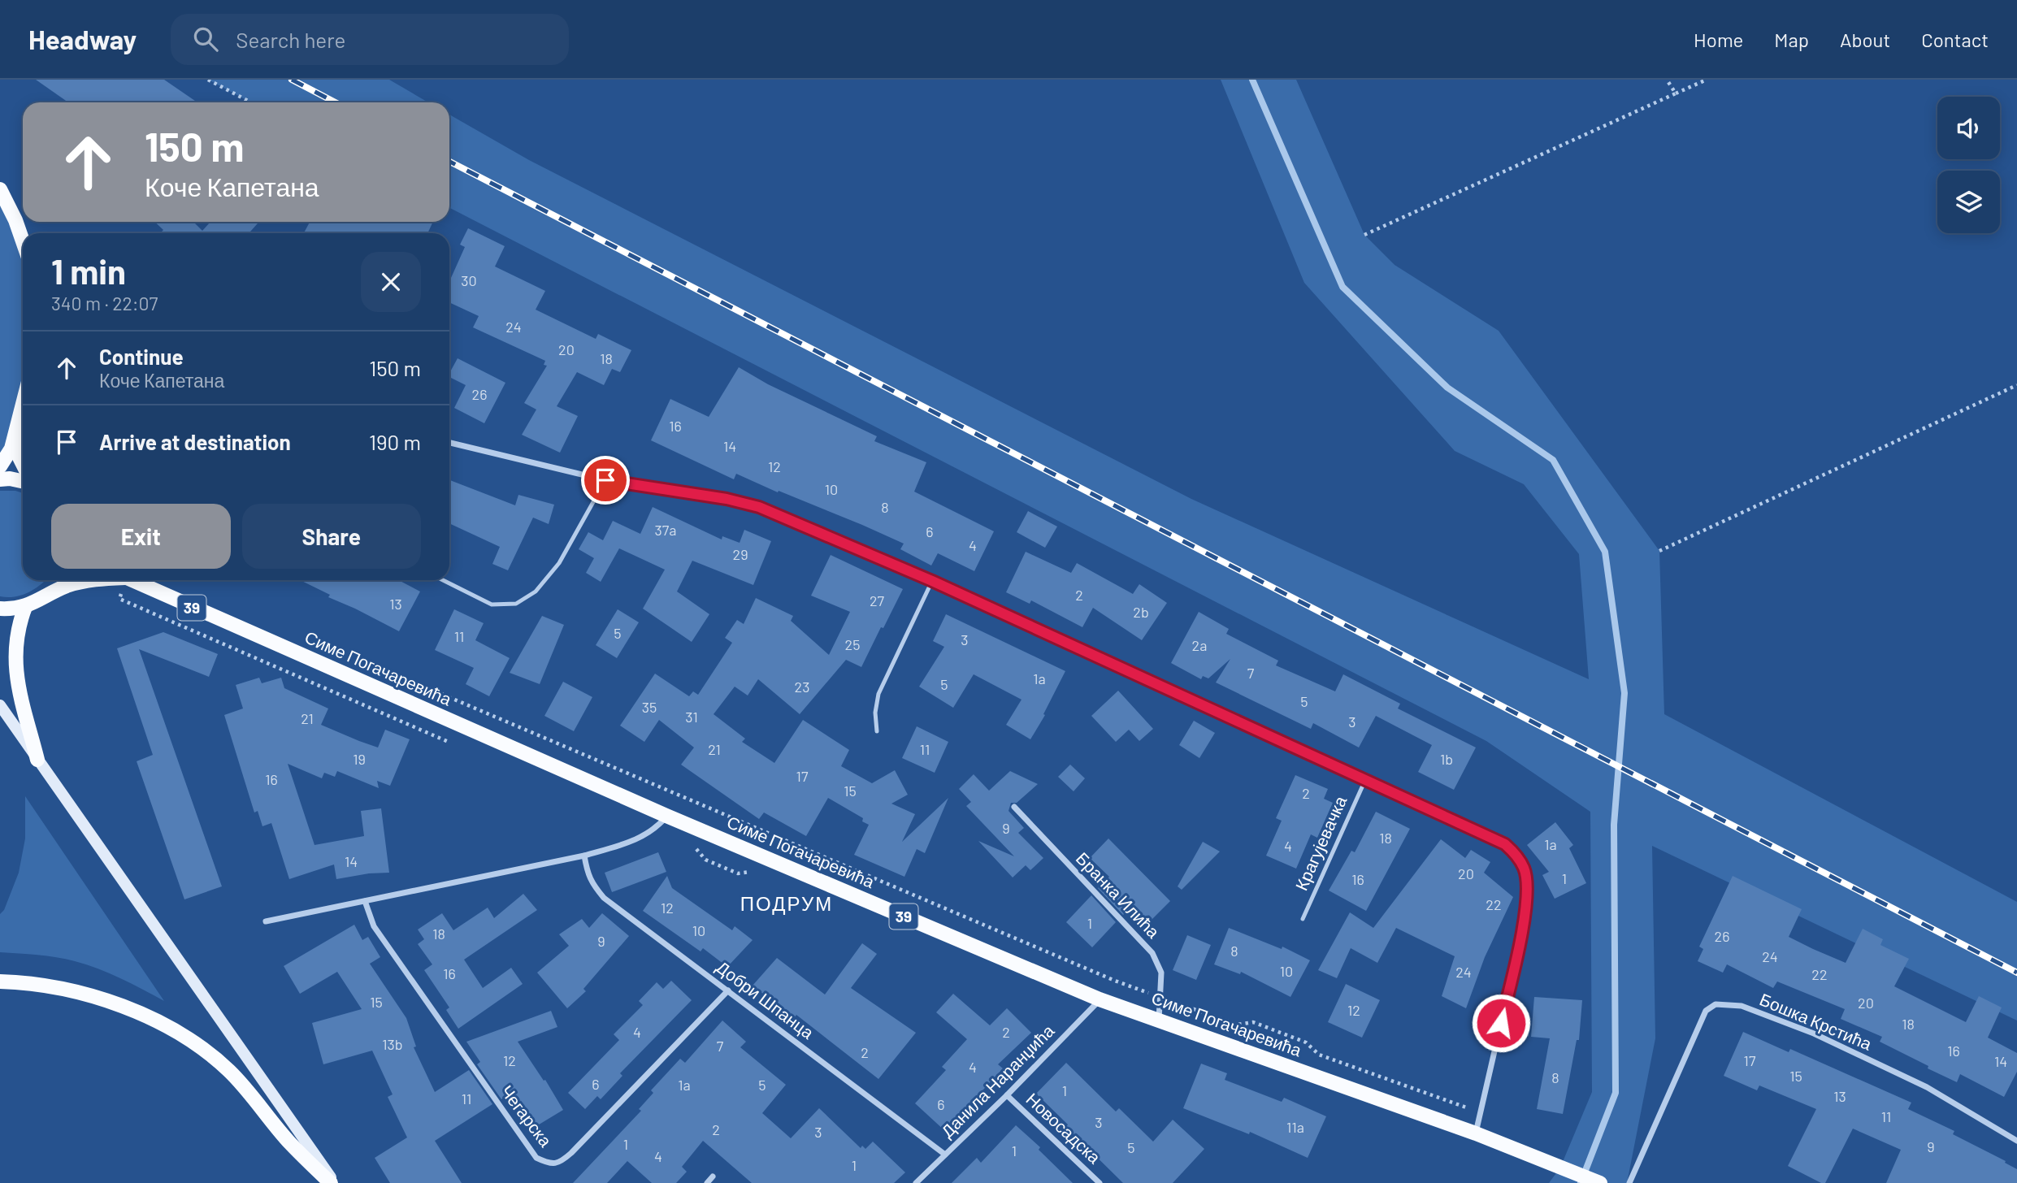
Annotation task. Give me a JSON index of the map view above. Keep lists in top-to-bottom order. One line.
{"streets":{"main road":["39","Симе Погачаревића"],"street":["Крагујевачка","Бранка Илића","Добри Шпанца","Бошка Крстића","Данила Наранџића","Чегарска","Новосадска"]},"crossings":[["Симе Погачаревића","Крагујевачка"],["Симе Погачаревића","Бранка Илића"],["Симе Погачаревића","Данила Наранџића"],["Добри Шпанца","Данила Наранџића"],["Добри Шпанца","Чегарска"],["Данила Наранџића","Новосадска"]],"districts":["ПОДРУМ"],"house_numbers":["30","24","20","18","26","16","14","12","10","8","37a","6","4","29","2","27","13","2b","5","11","3","25","2a","7","1a","5","23","5","35","31","21","3","21","11","19","1b","17","16","15","2","9","18","1a","4","14","20","1","16","22","12","1","10","18","26","9","8","24","10","24","16","22","15","20","12","18","4","2","13b","7","16","2","12","17","14","4","15","8","6","1a","5","1","13","11","6","11","3","11a","2","3","1","9","5","1","4","1"],"page":{"header":"Headway","search":"Search here","nav":["Home","Map","About","Contact"],"turn":["150 m","Коче Капетана"],"heading":["1 min","340 m · 22:07"],"list":[{"name":"Continue","note":"Коче Капетана","value":"150 m"},{"name":"Arrive at destination","value":"190 m"}],"buttons":["Exit","Share"]}}
